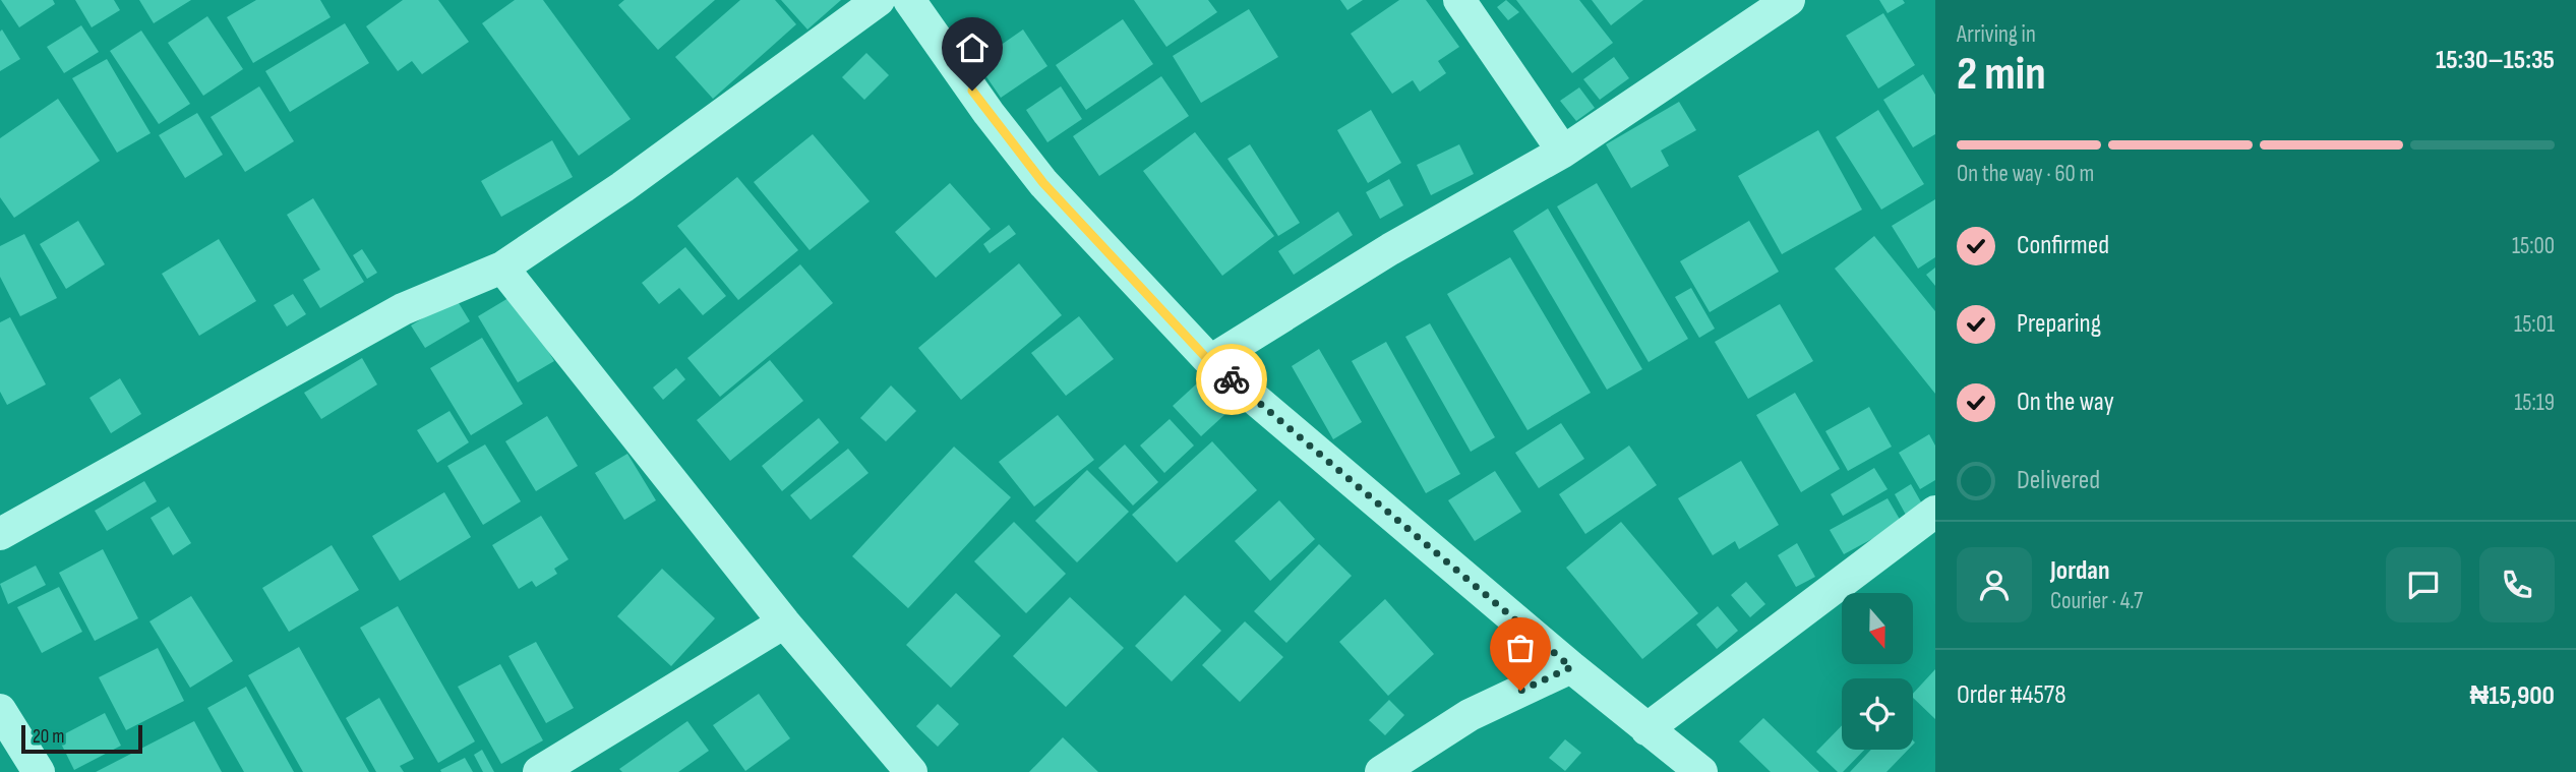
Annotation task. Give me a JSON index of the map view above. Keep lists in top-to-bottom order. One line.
{"scale_bar":"20 m","north":"bottom","page":{"heading":["2 min","Arriving in","15:30–15:35"],"panel":["Jordan","Courier · 4.7","Order #4578","₦15,900"],"bar":"On the way · 60 m","list":[["Confirmed","15:00"],["Preparing","15:01"],["On the way","15:19"],"Delivered"],"scale":"20 m"}}
